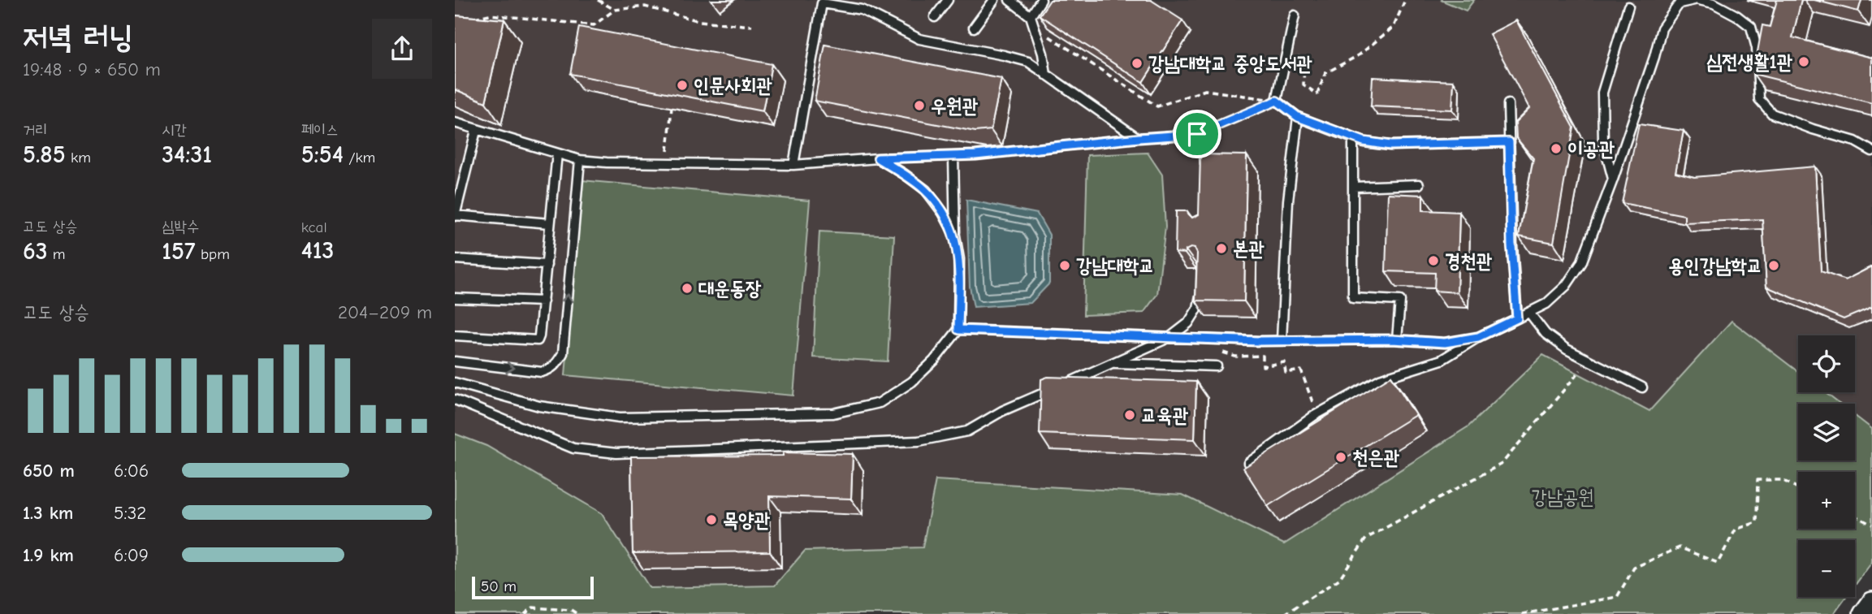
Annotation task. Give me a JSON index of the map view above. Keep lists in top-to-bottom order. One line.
{"parks":["강남공원"],"places":["심전생활1관","강남대학교 중앙도서관","인문사회관","우원관","이공관","본관","경천관","강남대학교","용인강남학교","대운동장","교육관","천은관","목양관"],"scale_bar":"50 m","page":{"heading":["저녁 러닝","19:48 · 9 × 650 m"],"stats":[["거리","5.85 km"],["시간","34:31"],["페이스","5:54 /km"],["고도 상승","63 m"],["심박수","157 bpm"],["kcal","413"]],"chart":["고도 상승","204–209 m"],"map_buttons":["+","−"],"list":[{"name":"650 m","note":"6:06"},{"name":"1.3 km","note":"5:32"},{"name":"1.9 km","note":"6:09"}],"scale":"50 m"}}
